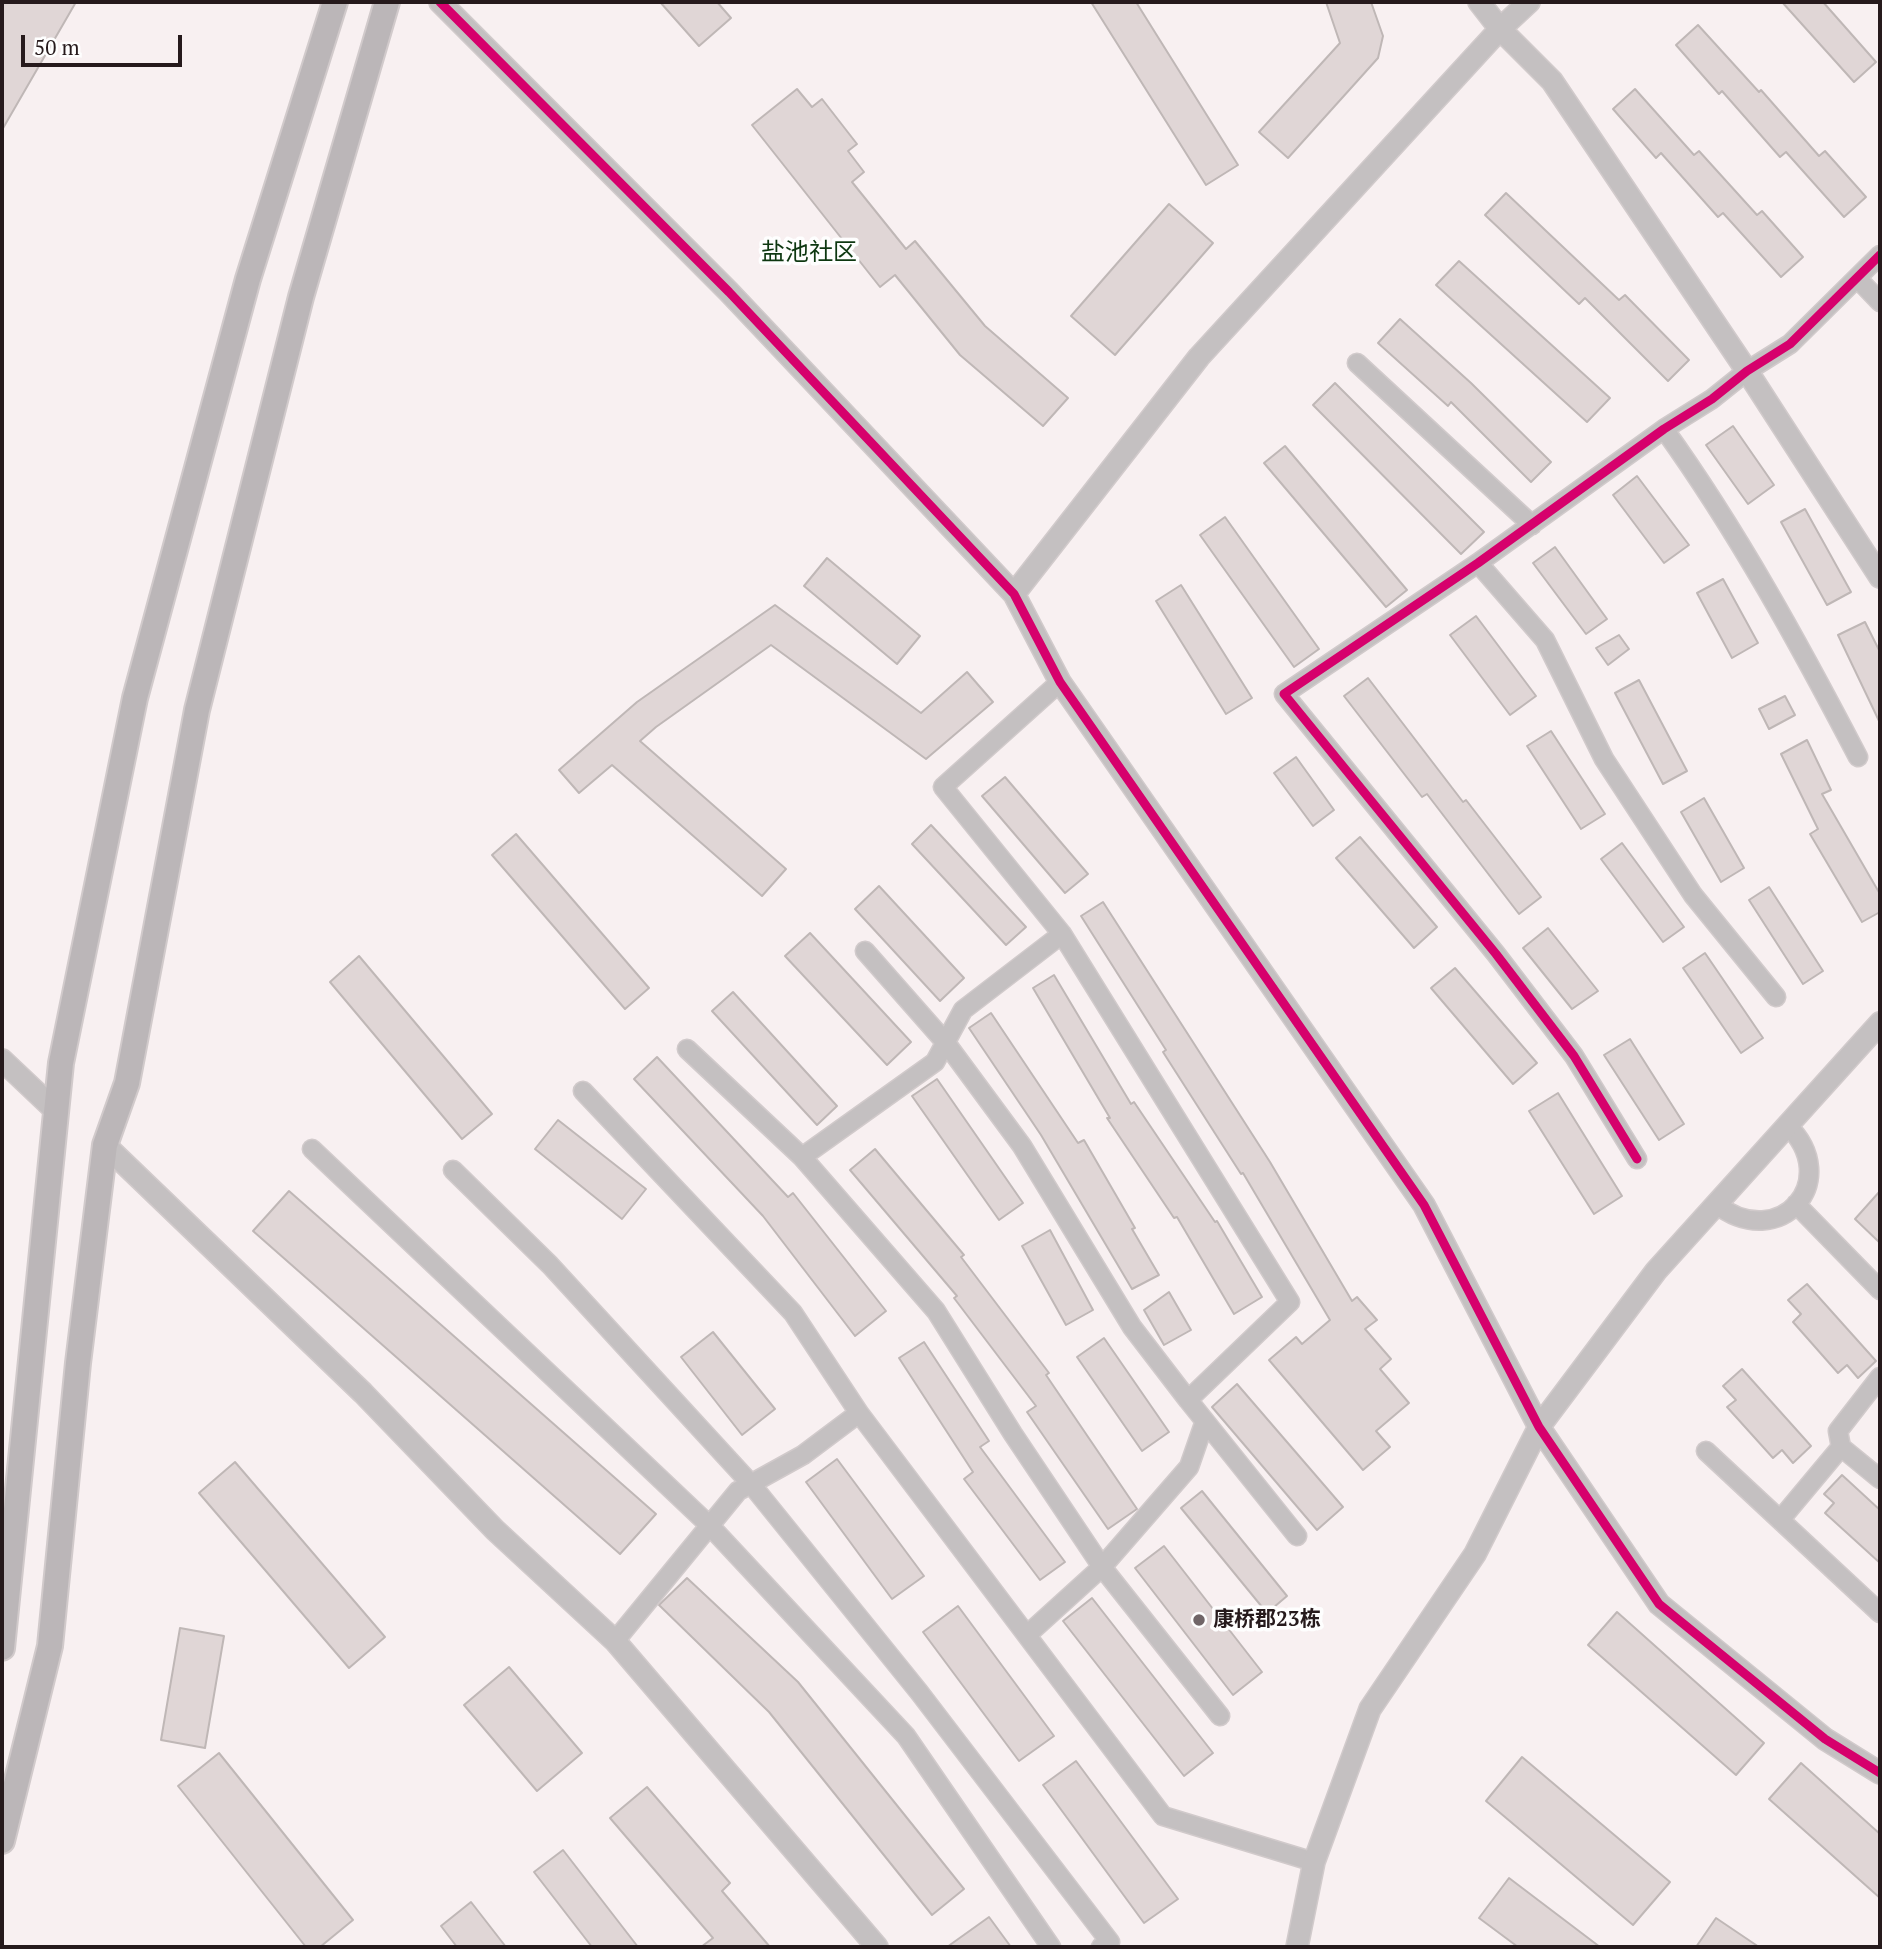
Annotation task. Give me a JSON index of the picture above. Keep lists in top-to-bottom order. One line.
{"districts":["盐池社区"],"places":["康桥郡23栋"],"scale_bar":"50 m"}
